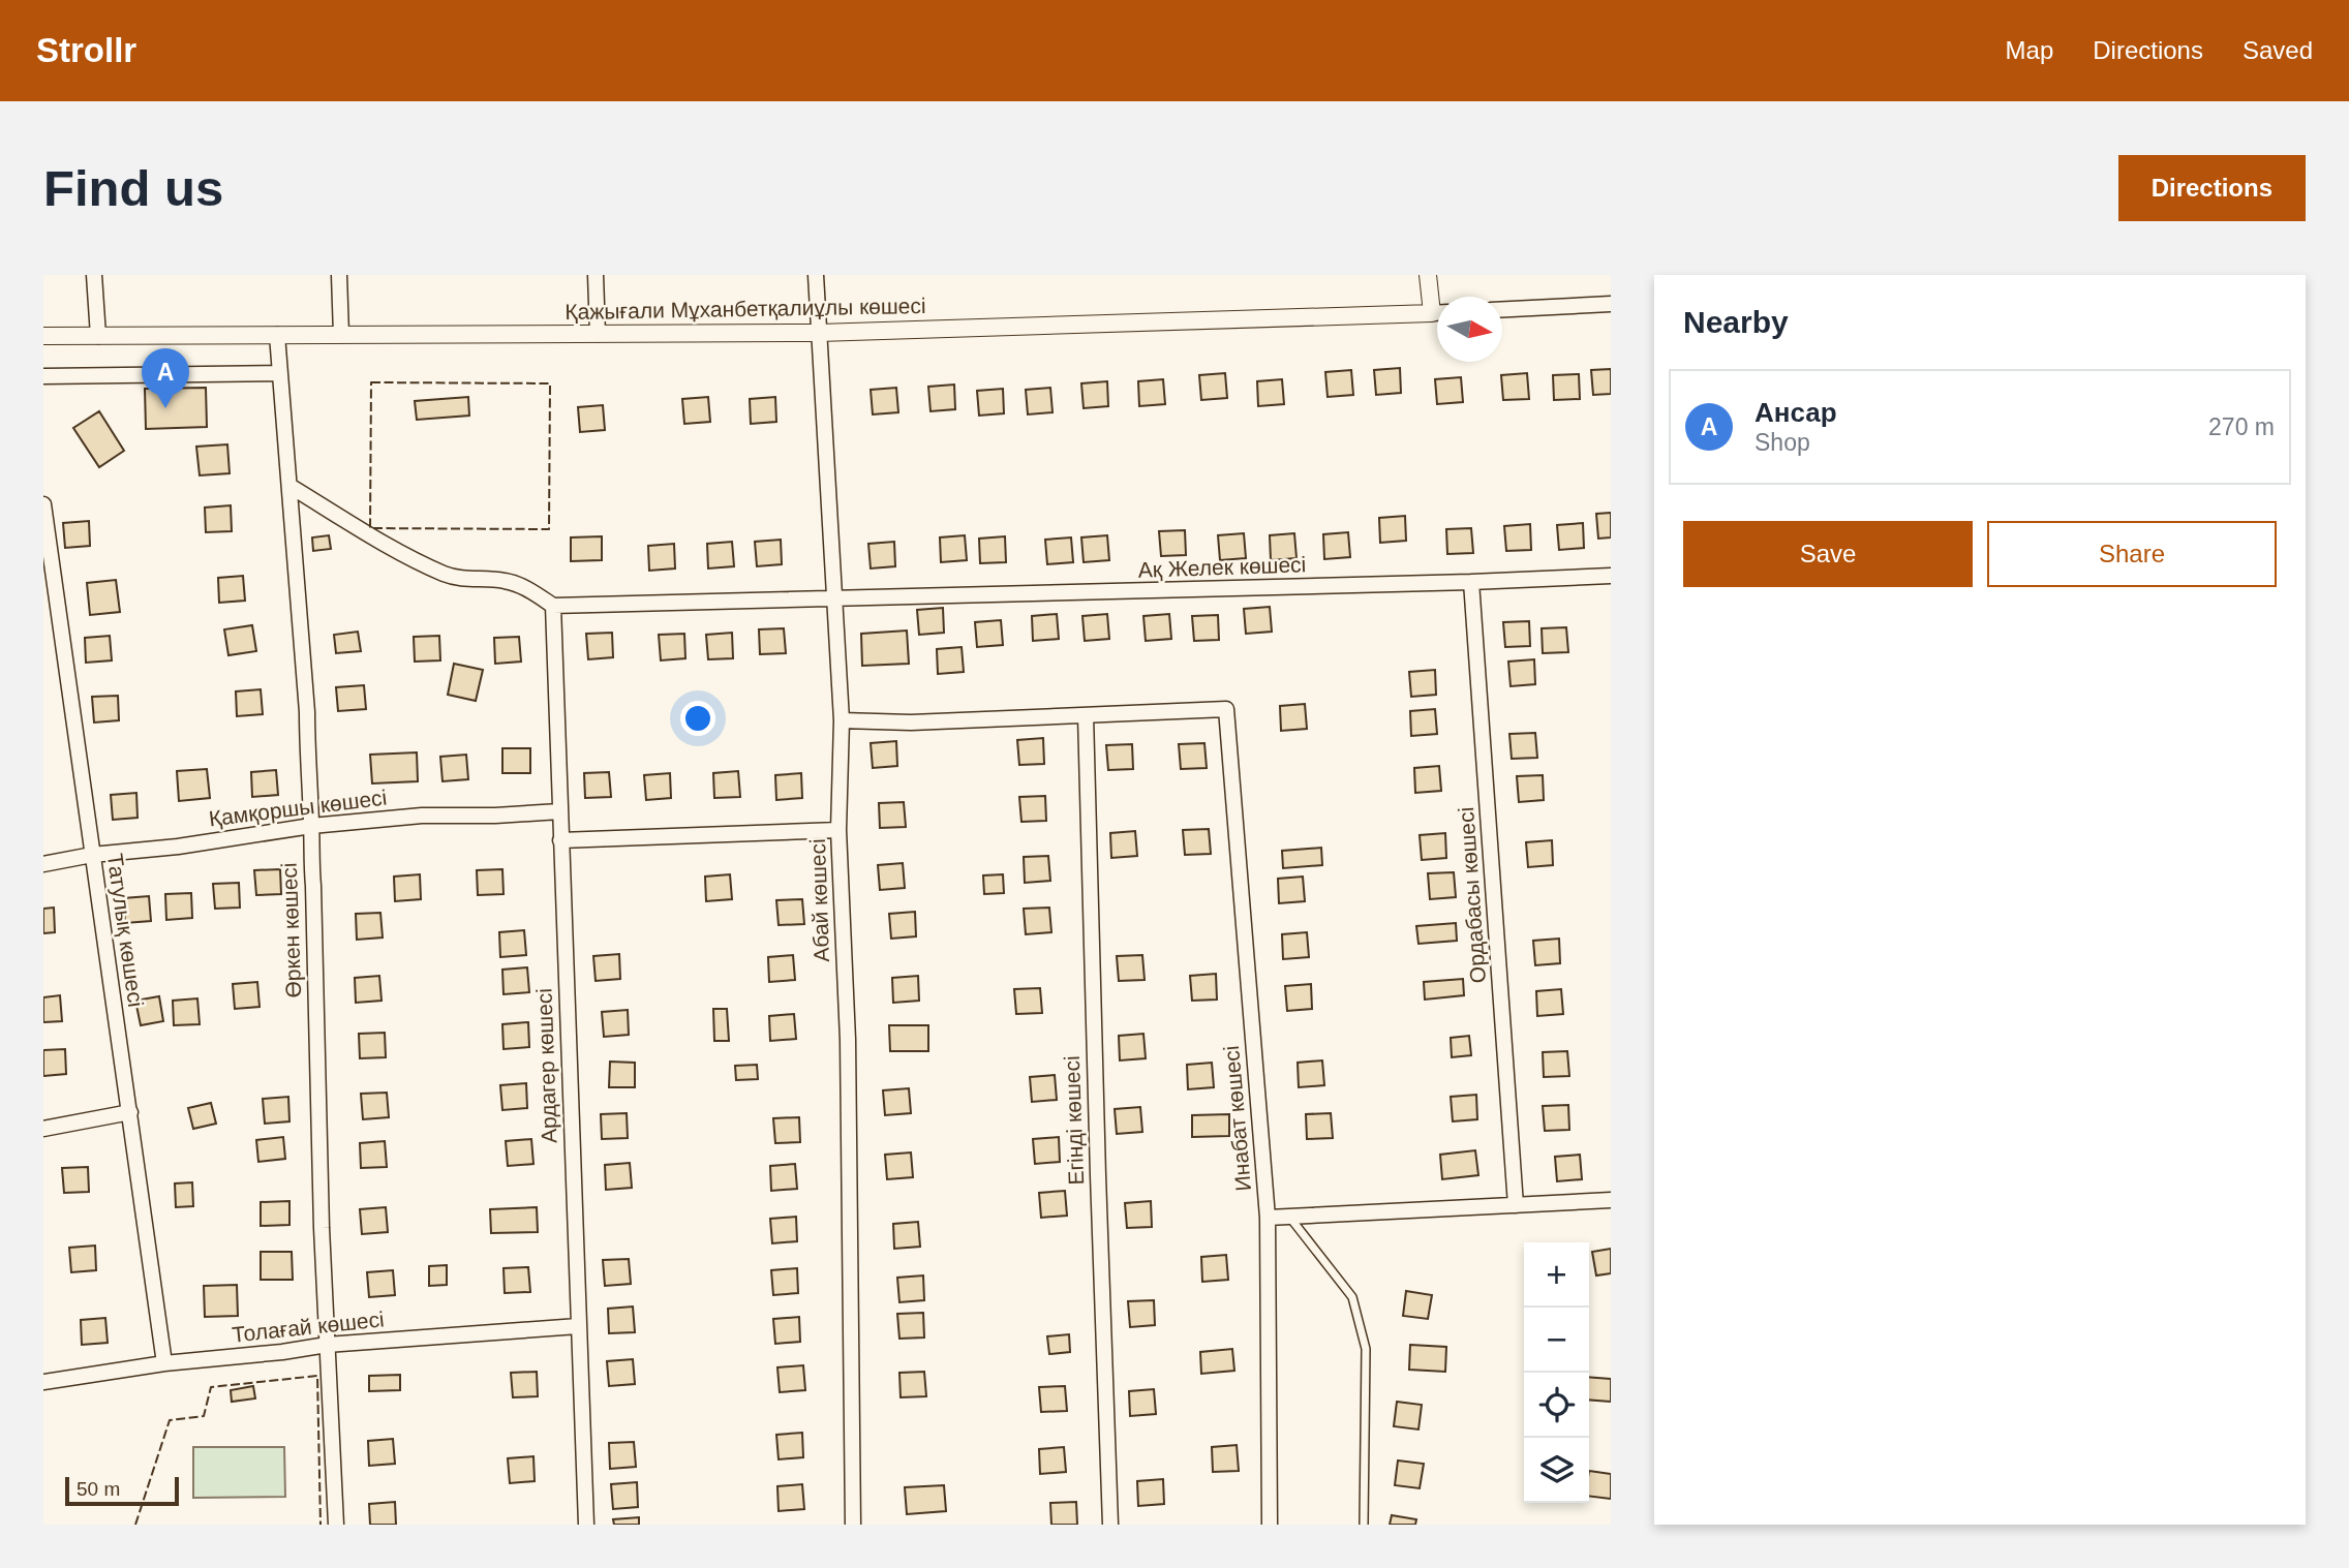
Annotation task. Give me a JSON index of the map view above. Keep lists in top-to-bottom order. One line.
{"streets":{"street":["Қажығали Мұханбетқалиұлы көшесі","Ақ Желек көшесі","Қамқоршы көшесі","Ордабасы көшесі","Абай көшесі","Татулық көшесі","Өркен көшесі","Ардагер көшесі","Инабат көшесі","Егінді көшесі","Толағай көшесі"]},"crossings":[["Қажығали Мұханбетқалиұлы көшесі","Абай көшесі"],["Қажығали Мұханбетқалиұлы көшесі","Өркен көшесі"],["Ақ Желек көшесі","Ордабасы көшесі"],["Ақ Желек көшесі","Абай көшесі"],["Ақ Желек көшесі","Ардагер көшесі"],["Қамқоршы көшесі","Татулық көшесі"],["Қамқоршы көшесі","Өркен көшесі"],["Қамқоршы көшесі","Ардагер көшесі"],["Татулық көшесі","Толағай көшесі"],["Өркен көшесі","Толағай көшесі"],["Ардагер көшесі","Толағай көшесі"],["Инабат көшесі","Егінді көшесі"]],"scale_bar":"50 m","north":"right","page":{"header":"Strollr","nav":["Map","Directions","Saved"],"buttons":["Directions",["Save","Share"]],"title":"Find us","heading":"Nearby","pins":"A","list":[{"mark":"A","name":"Ансар","note":"Shop","value":"270 m"}],"map_buttons":["+","−"],"scale":"50 m"}}
